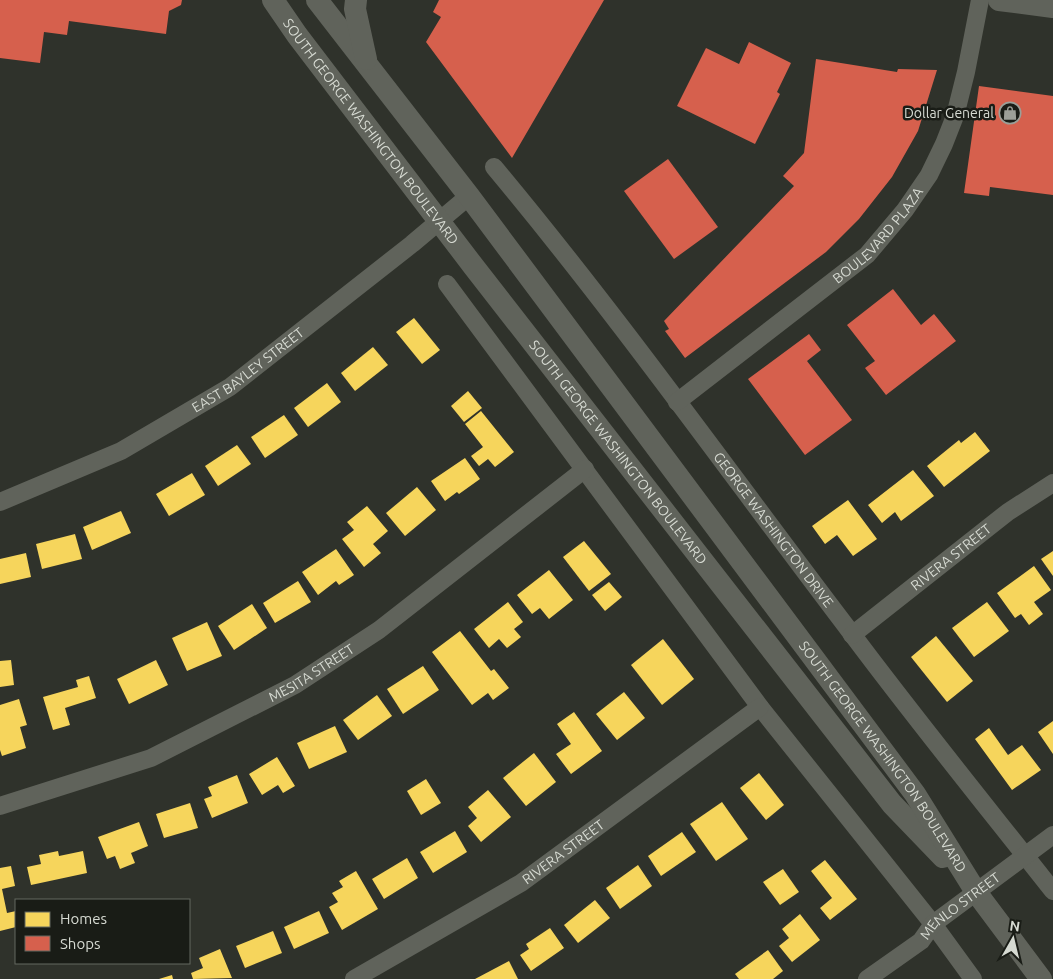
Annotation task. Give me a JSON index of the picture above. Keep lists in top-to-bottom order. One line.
{"streets":{"street":["SOUTH GEORGE WASHINGTON BOULEVARD","BOULEVARD PLAZA","EAST BAYLEY STREET","GEORGE WASHINGTON DRIVE","RIVERA STREET","MESITA STREET","MENLO STREET"]},"crossings":[["SOUTH GEORGE WASHINGTON BOULEVARD","EAST BAYLEY STREET"],["SOUTH GEORGE WASHINGTON BOULEVARD","MENLO STREET"],["BOULEVARD PLAZA","GEORGE WASHINGTON DRIVE"],["GEORGE WASHINGTON DRIVE","RIVERA STREET"],["GEORGE WASHINGTON DRIVE","MENLO STREET"]],"places":{"shop":["Dollar General"]},"legend":["Homes","Shops"],"north":"top"}
